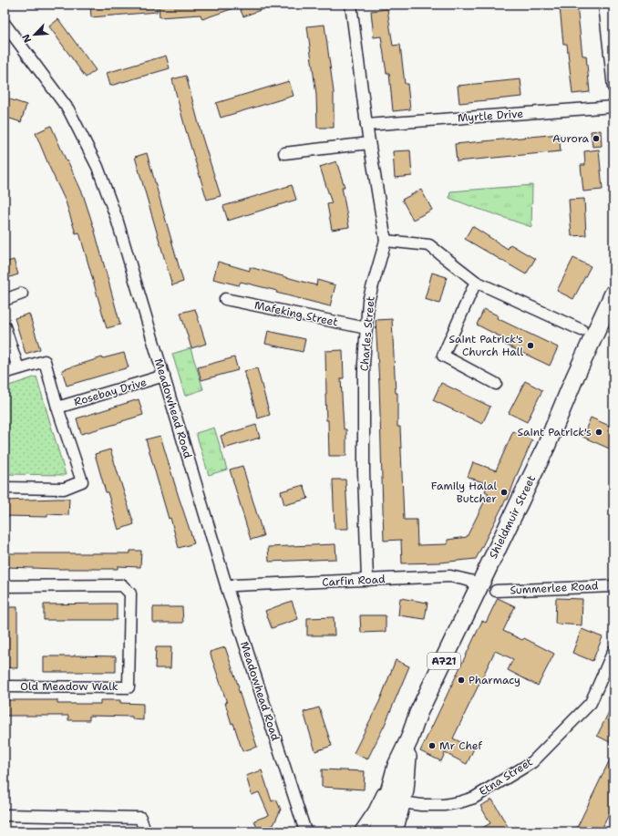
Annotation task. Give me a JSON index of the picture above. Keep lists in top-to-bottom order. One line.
{"streets":{"main road":["Shieldmuir Street","A721"],"street":["Myrtle Drive","Mafeking Street","Charles Street","Rosebay Drive","Meadowhead Road","Carfin Road","Summerlee Road","Old Meadow Walk","Etna Street"]},"crossings":[["Myrtle Drive","Charles Street"],["Mafeking Street","Charles Street"],["Charles Street","Carfin Road"],["Rosebay Drive","Meadowhead Road"],["Meadowhead Road","Carfin Road"],["Shieldmuir Street","Carfin Road"],["Shieldmuir Street","Etna Street"]],"places":["Aurora","Saint Patrick's Church Hall","Saint Patrick's","Family Halal Butcher","Pharmacy","Mr Chef"],"north":"bottom left"}
